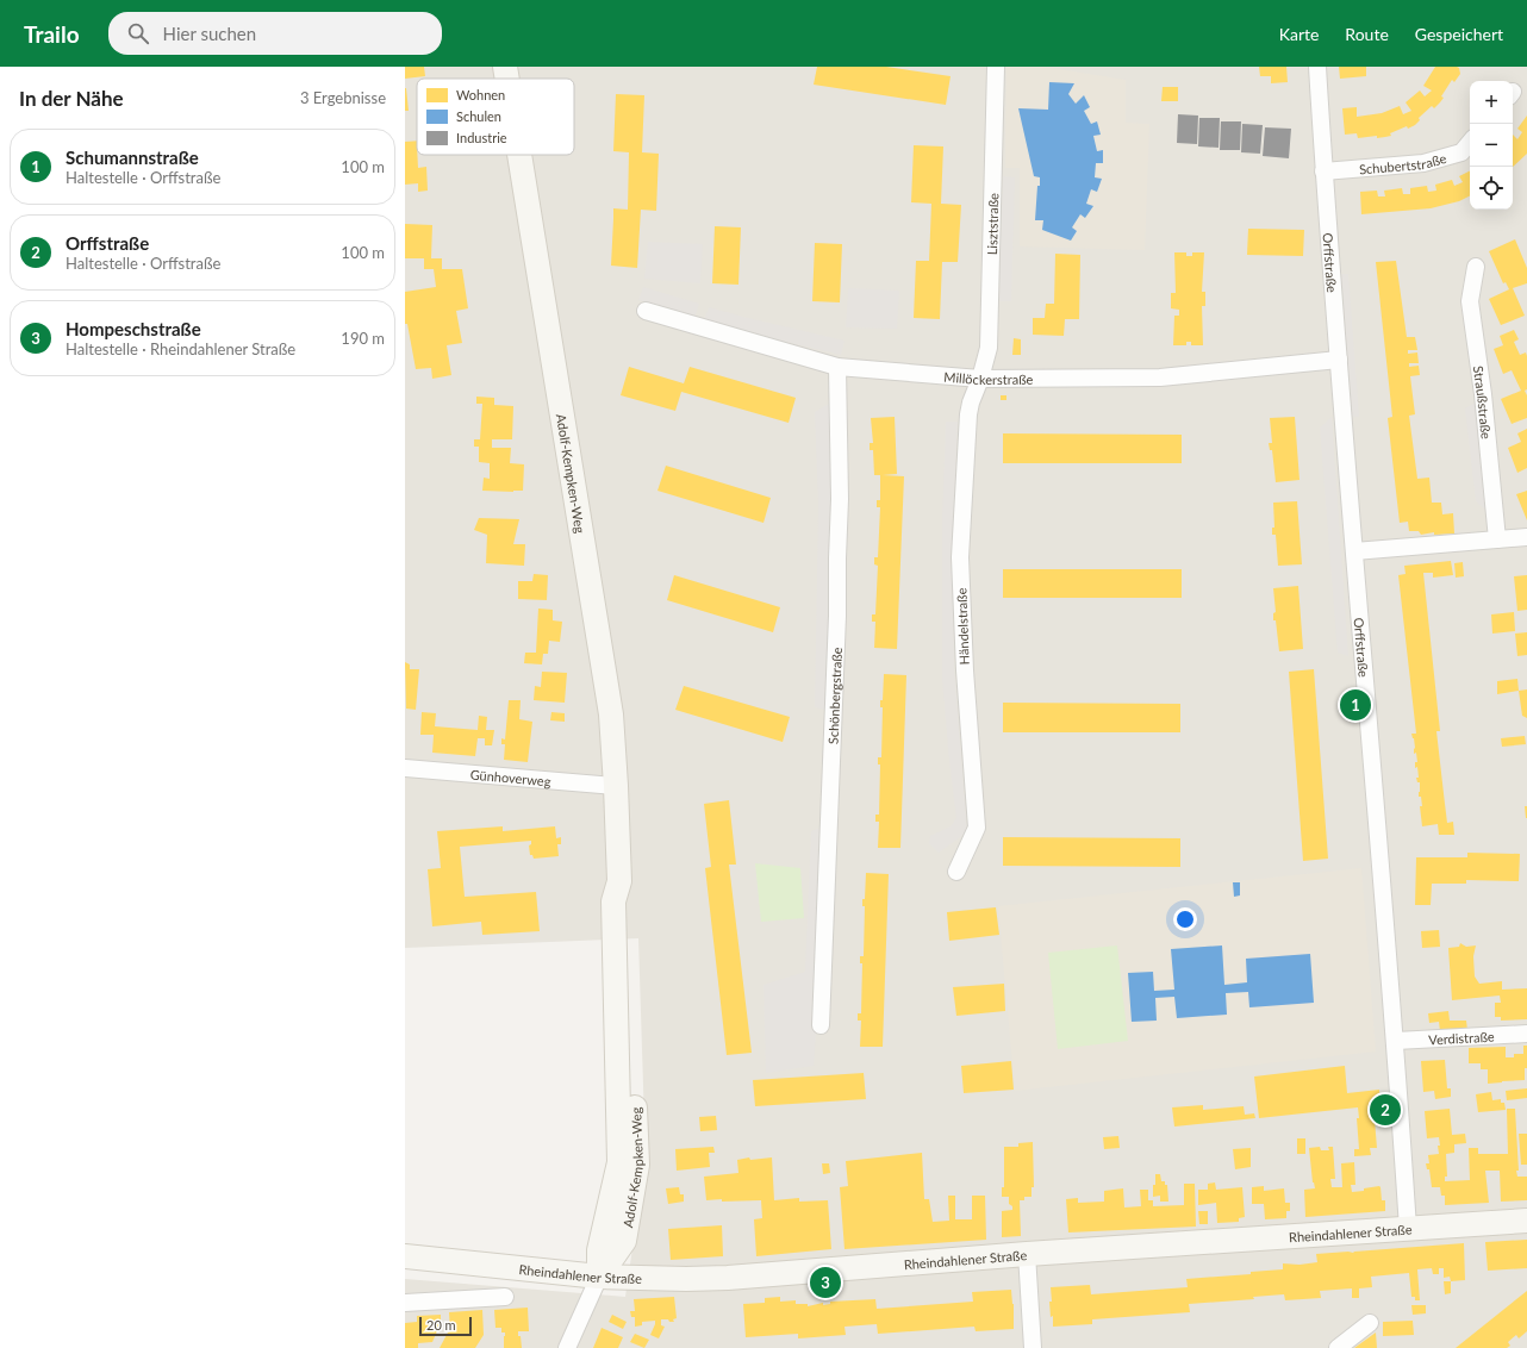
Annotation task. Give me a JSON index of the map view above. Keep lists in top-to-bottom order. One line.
{"streets":{"main road":["Adolf-Kempken-Weg","Rheindahlener Straße"],"street":["Schubertstraße","Lisztstraße","Orffstraße","Millöckerstraße","Straußstraße","Händelstraße","Schönbergstraße","Günhoverweg","Verdistraße"]},"crossings":[["Schubertstraße","Orffstraße"],["Lisztstraße","Millöckerstraße"],["Lisztstraße","Händelstraße"],["Orffstraße","Millöckerstraße"],["Orffstraße","Verdistraße"],["Orffstraße","Rheindahlener Straße"],["Millöckerstraße","Händelstraße"],["Millöckerstraße","Schönbergstraße"],["Adolf-Kempken-Weg","Günhoverweg"],["Adolf-Kempken-Weg","Rheindahlener Straße"]],"legend":["Wohnen","Schulen","Industrie"],"scale_bar":"20 m","page":{"header":"Trailo","search":"Hier suchen","nav":["Karte","Route","Gespeichert"],"heading":["In der Nähe","3 Ergebnisse"],"map_buttons":["+","−"],"list":[{"mark":"1","name":"Schumannstraße","note":"Haltestelle · Orffstraße","value":"100 m"},{"mark":"2","name":"Orffstraße","note":"Haltestelle · Orffstraße","value":"100 m"},{"mark":"3","name":"Hompeschstraße","note":"Haltestelle · Rheindahlener Straße","value":"190 m"}],"pins":["1","2","3"],"scale":"20 m"}}
